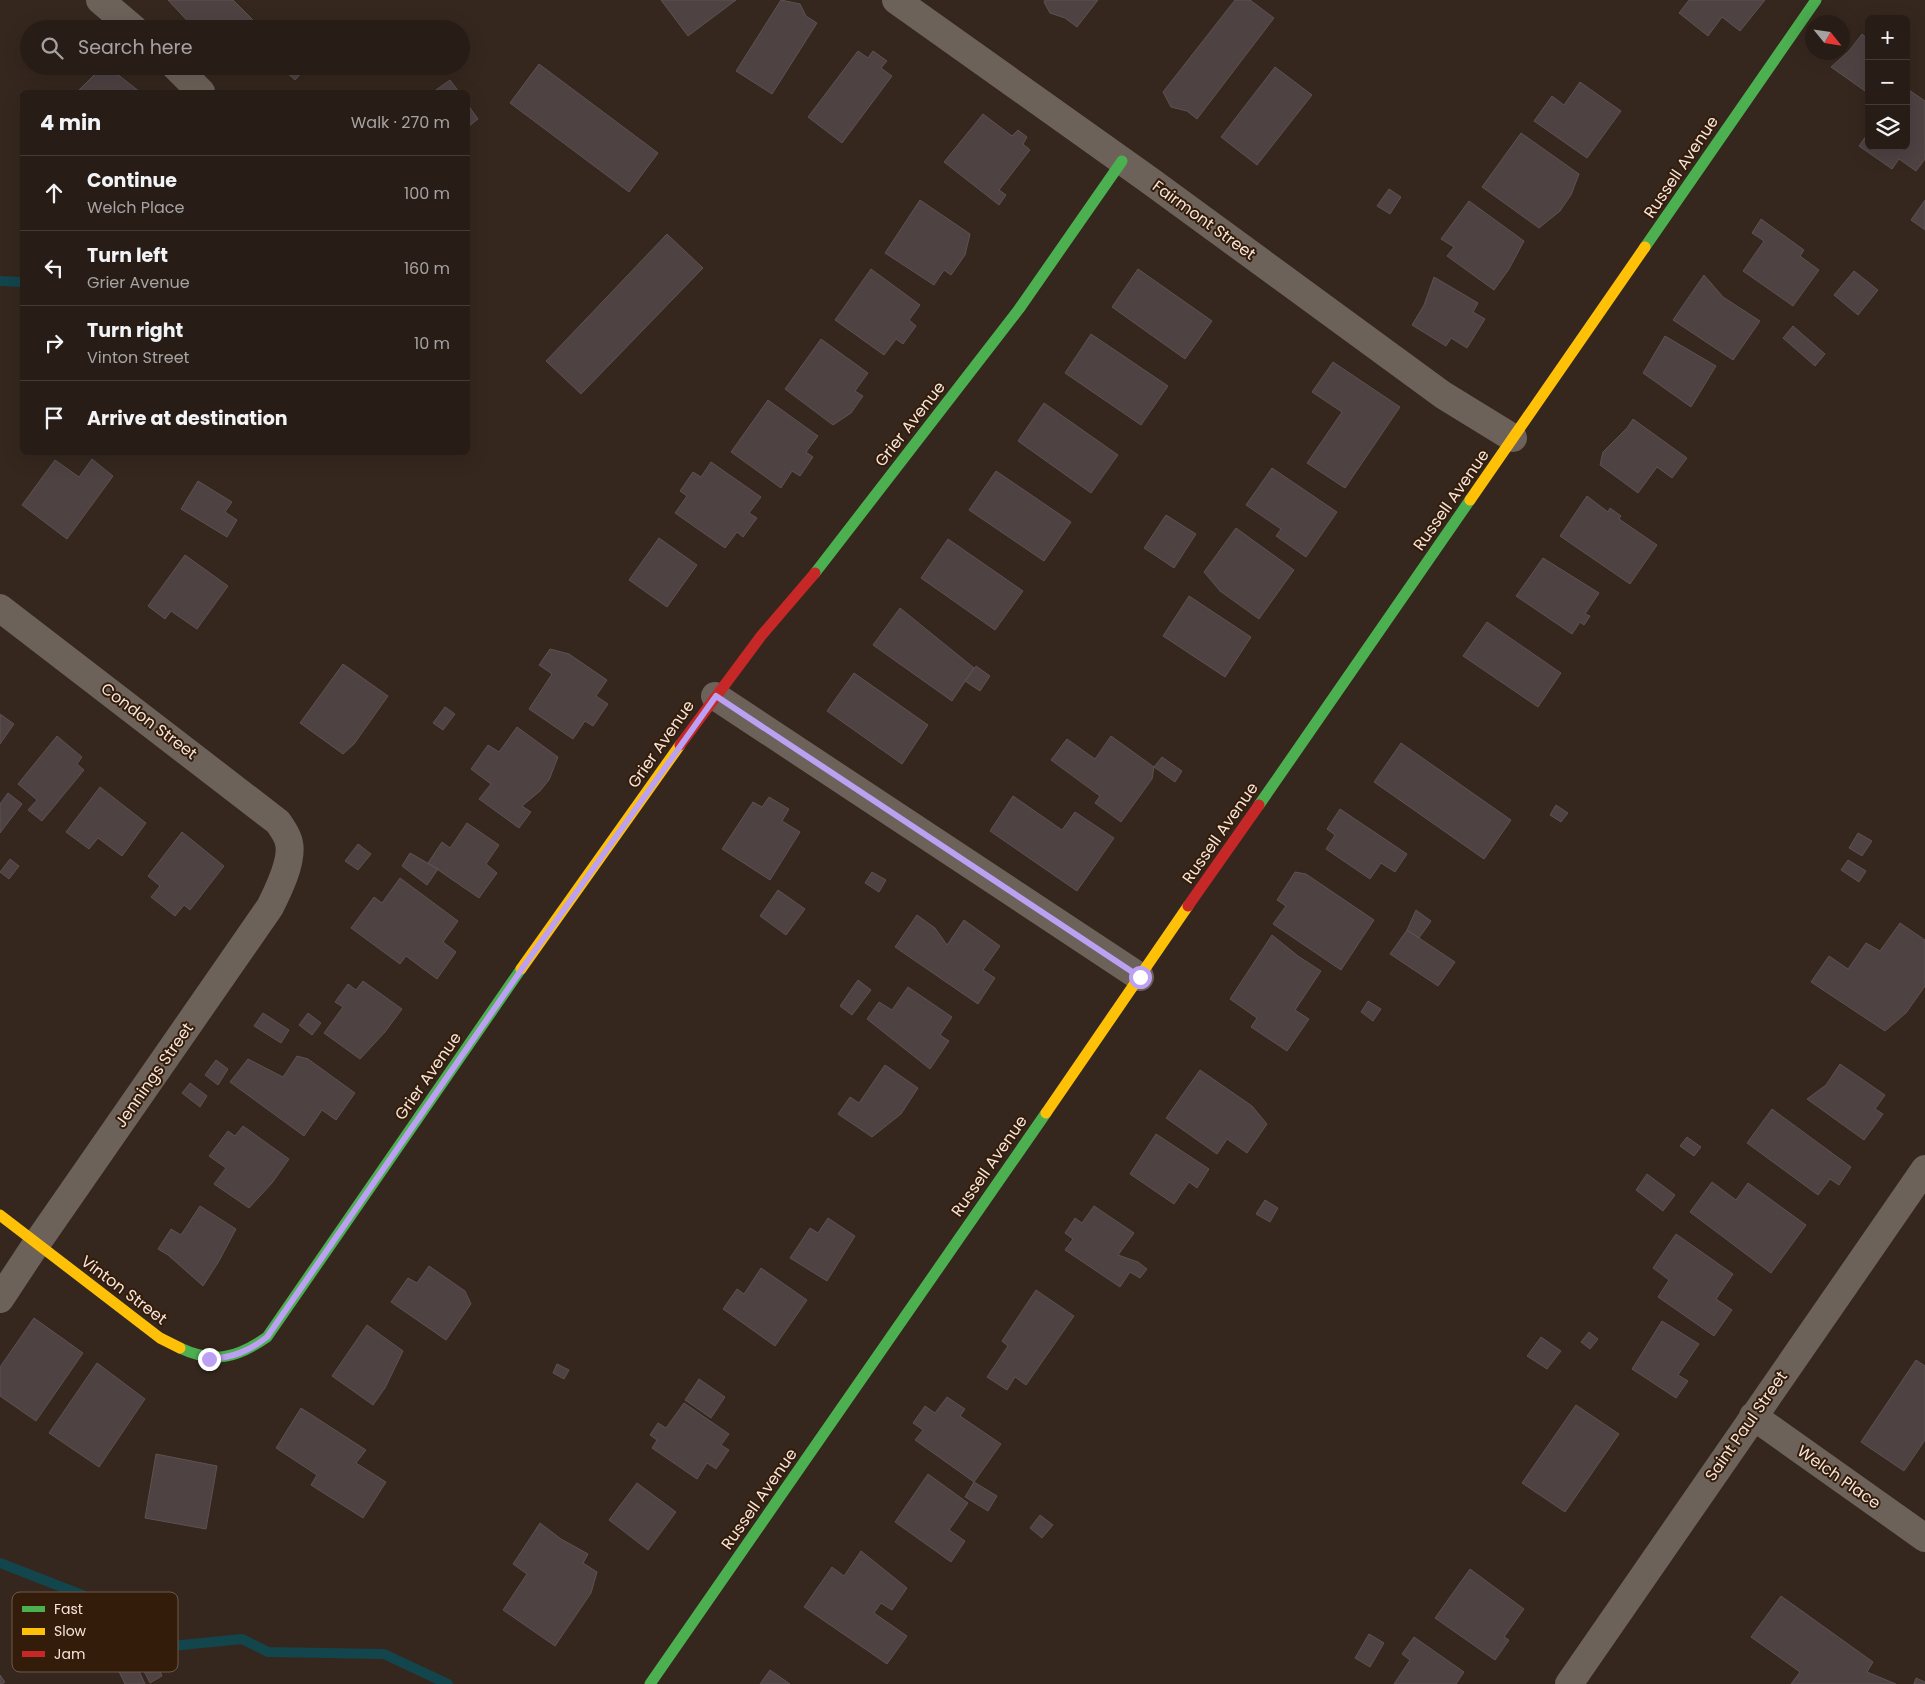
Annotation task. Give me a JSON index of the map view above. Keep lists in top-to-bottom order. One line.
{"streets":{"street":["Russell Avenue","Fairmont Street","Grier Avenue","Condon Street","Jennings Street","Vinton Street","Saint Paul Street","Welch Place"]},"crossings":[["Russell Avenue","Fairmont Street"],["Fairmont Street","Grier Avenue"],["Grier Avenue","Vinton Street"],["Condon Street","Jennings Street"],["Jennings Street","Vinton Street"],["Saint Paul Street","Welch Place"]],"legend":["Fast","Slow","Jam"],"north":"bottom right","page":{"map_buttons":["+","−"],"search":"Search here","heading":["4 min","Walk · 270 m"],"list":[["Continue","Welch Place","100 m"],["Turn left","Grier Avenue","160 m"],["Turn right","Vinton Street","10 m"],"Arrive at destination"]}}
